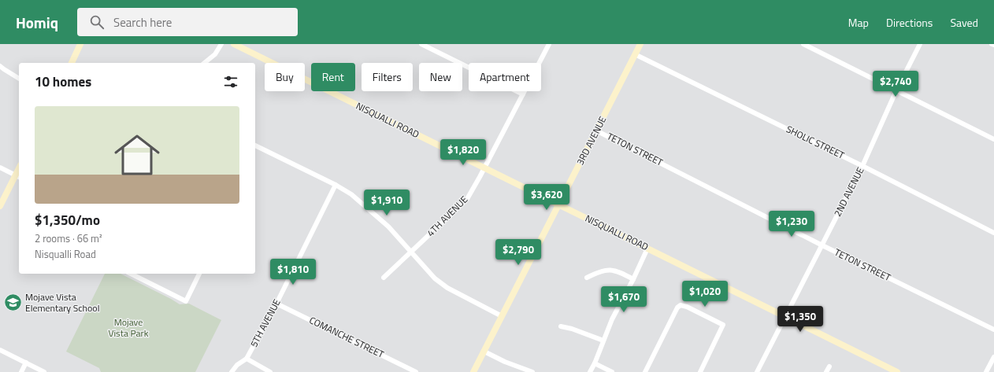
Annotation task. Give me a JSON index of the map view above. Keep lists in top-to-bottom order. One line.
{"streets":{"main road":["NISQUALLI ROAD","3RD AVENUE"],"street":["SHOLIC STREET","TETON STREET","2ND AVENUE","4TH AVENUE","5TH AVENUE","COMANCHE STREET"]},"crossings":[["NISQUALLI ROAD","3RD AVENUE"],["NISQUALLI ROAD","2ND AVENUE"],["NISQUALLI ROAD","4TH AVENUE"],["3RD AVENUE","SHOLIC STREET"],["3RD AVENUE","TETON STREET"],["SHOLIC STREET","2ND AVENUE"],["TETON STREET","2ND AVENUE"],["5TH AVENUE","COMANCHE STREET"]],"parks":["Mojave Vista Park"],"places":{"school or university":["Mojave Vista Elementary School"]},"page":{"header":"Homiq","search":"Search here","nav":["Map","Directions","Saved"],"chip":["Buy","Rent","Filters","New","Apartment"],"heading":"10 homes","price":["$2,740","$1,820","$3,620","$1,910","$1,230","$2,790","$1,810","$1,020","$1,670","$1,350"],"list":[{"name":"$1,350/mo","note":"2 rooms · 66 m² · Nisqualli Road"}]}}
